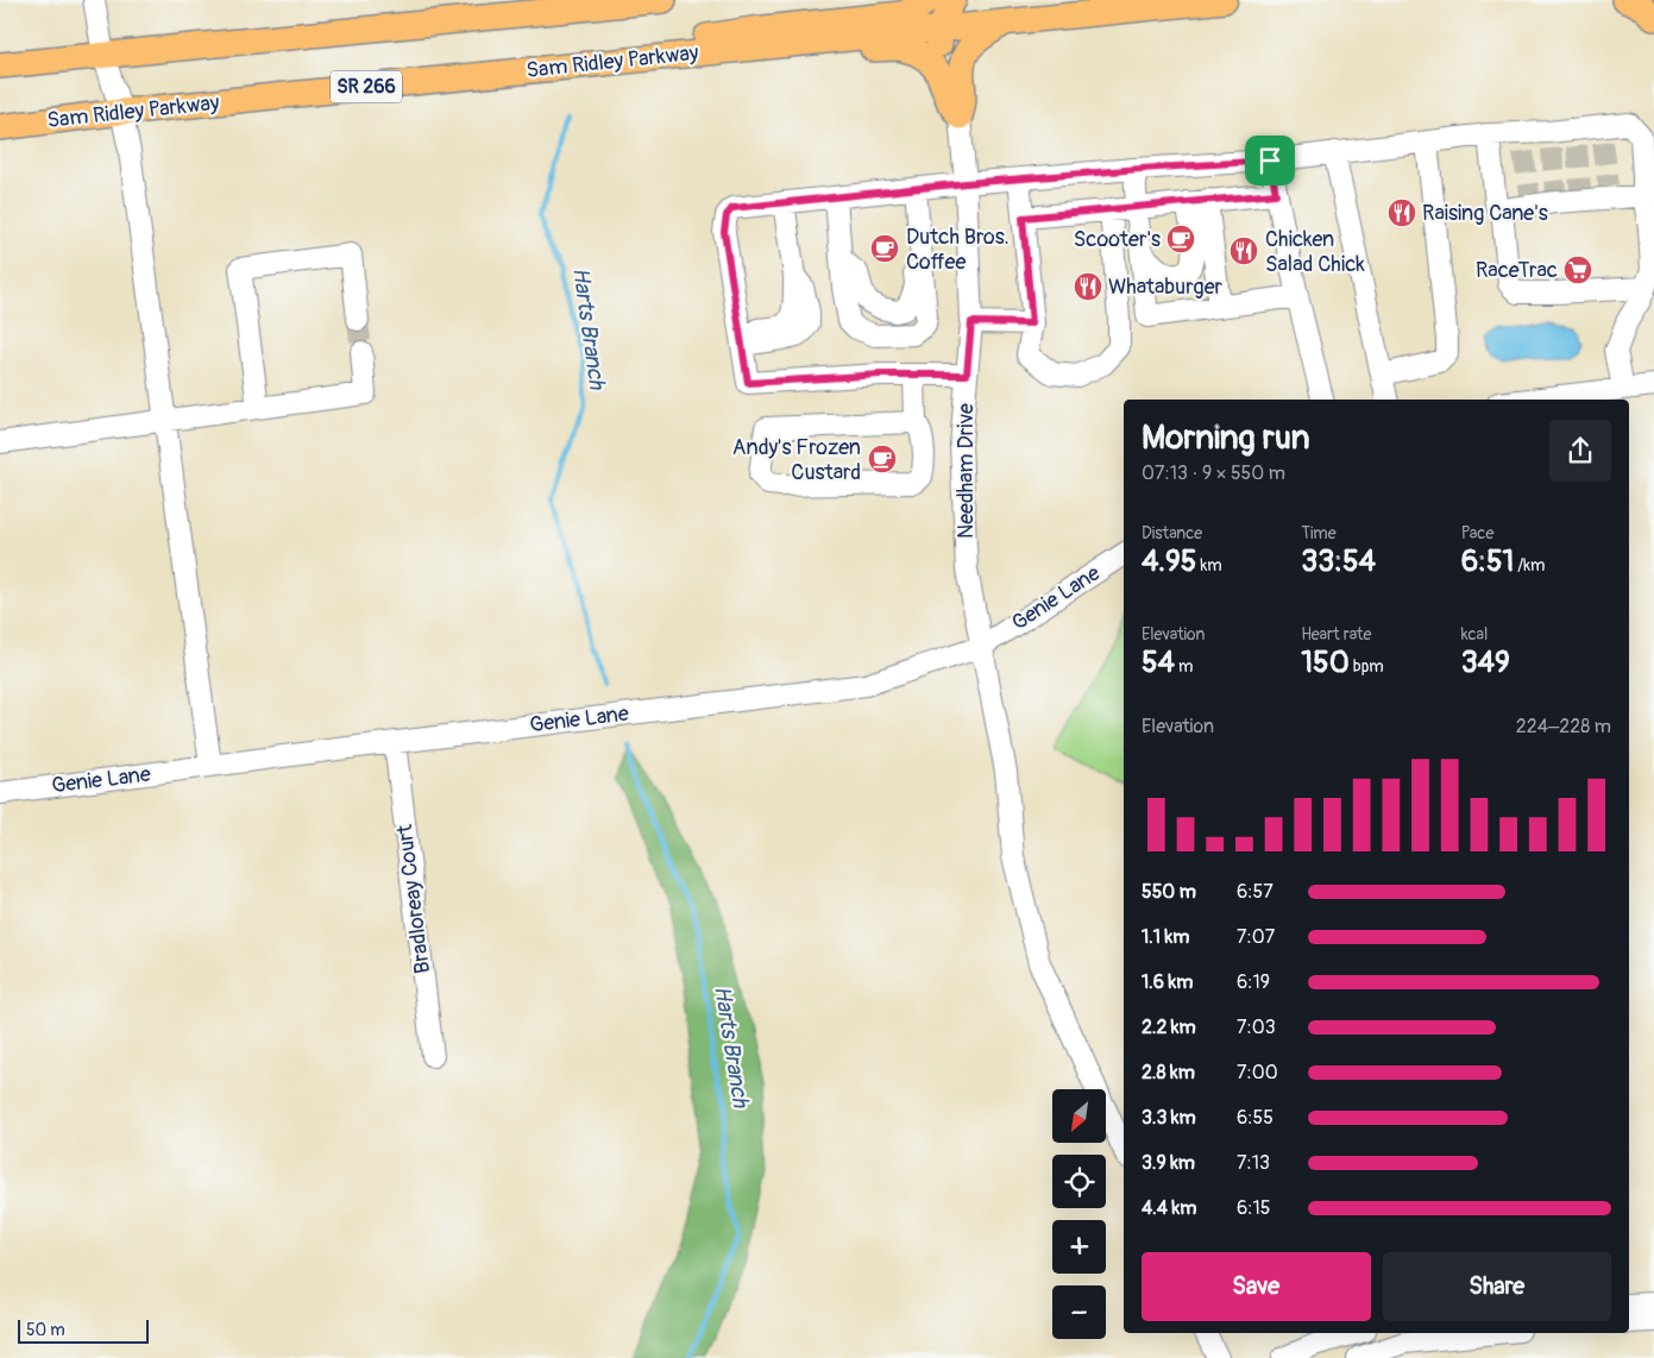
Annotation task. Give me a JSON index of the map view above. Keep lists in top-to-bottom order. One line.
{"streets":{"main road":["Sam Ridley Parkway","SR 266"],"street":["Needham Drive","Genie Lane","Bradloreay Court"]},"crossings":[["Needham Drive","Genie Lane"],["Genie Lane","Bradloreay Court"]],"water":["Harts Branch"],"places":{"restaurant":["Raising Cane's","Chicken Salad Chick","Whataburger"],"cafe":["Scooter's","Dutch Bros. Coffee","Andy's Frozen Custard"],"supermarket":["RaceTrac"]},"scale_bar":"50 m","north":"bottom left","page":{"heading":["Morning run","07:13 · 9 × 550 m"],"stats":[["Distance","4.95 km"],["Time","33:54"],["Pace","6:51 /km"],["Elevation","54 m"],["Heart rate","150 bpm"],["kcal","349"]],"chart":["Elevation","224–228 m"],"list":[{"name":"550 m","note":"6:57"},{"name":"1.1 km","note":"7:07"},{"name":"1.6 km","note":"6:19"},{"name":"2.2 km","note":"7:03"},{"name":"2.8 km","note":"7:00"},{"name":"3.3 km","note":"6:55"},{"name":"3.9 km","note":"7:13"},{"name":"4.4 km","note":"6:15"}],"map_buttons":["+","−"],"buttons":["Save","Share"],"scale":"50 m"}}
